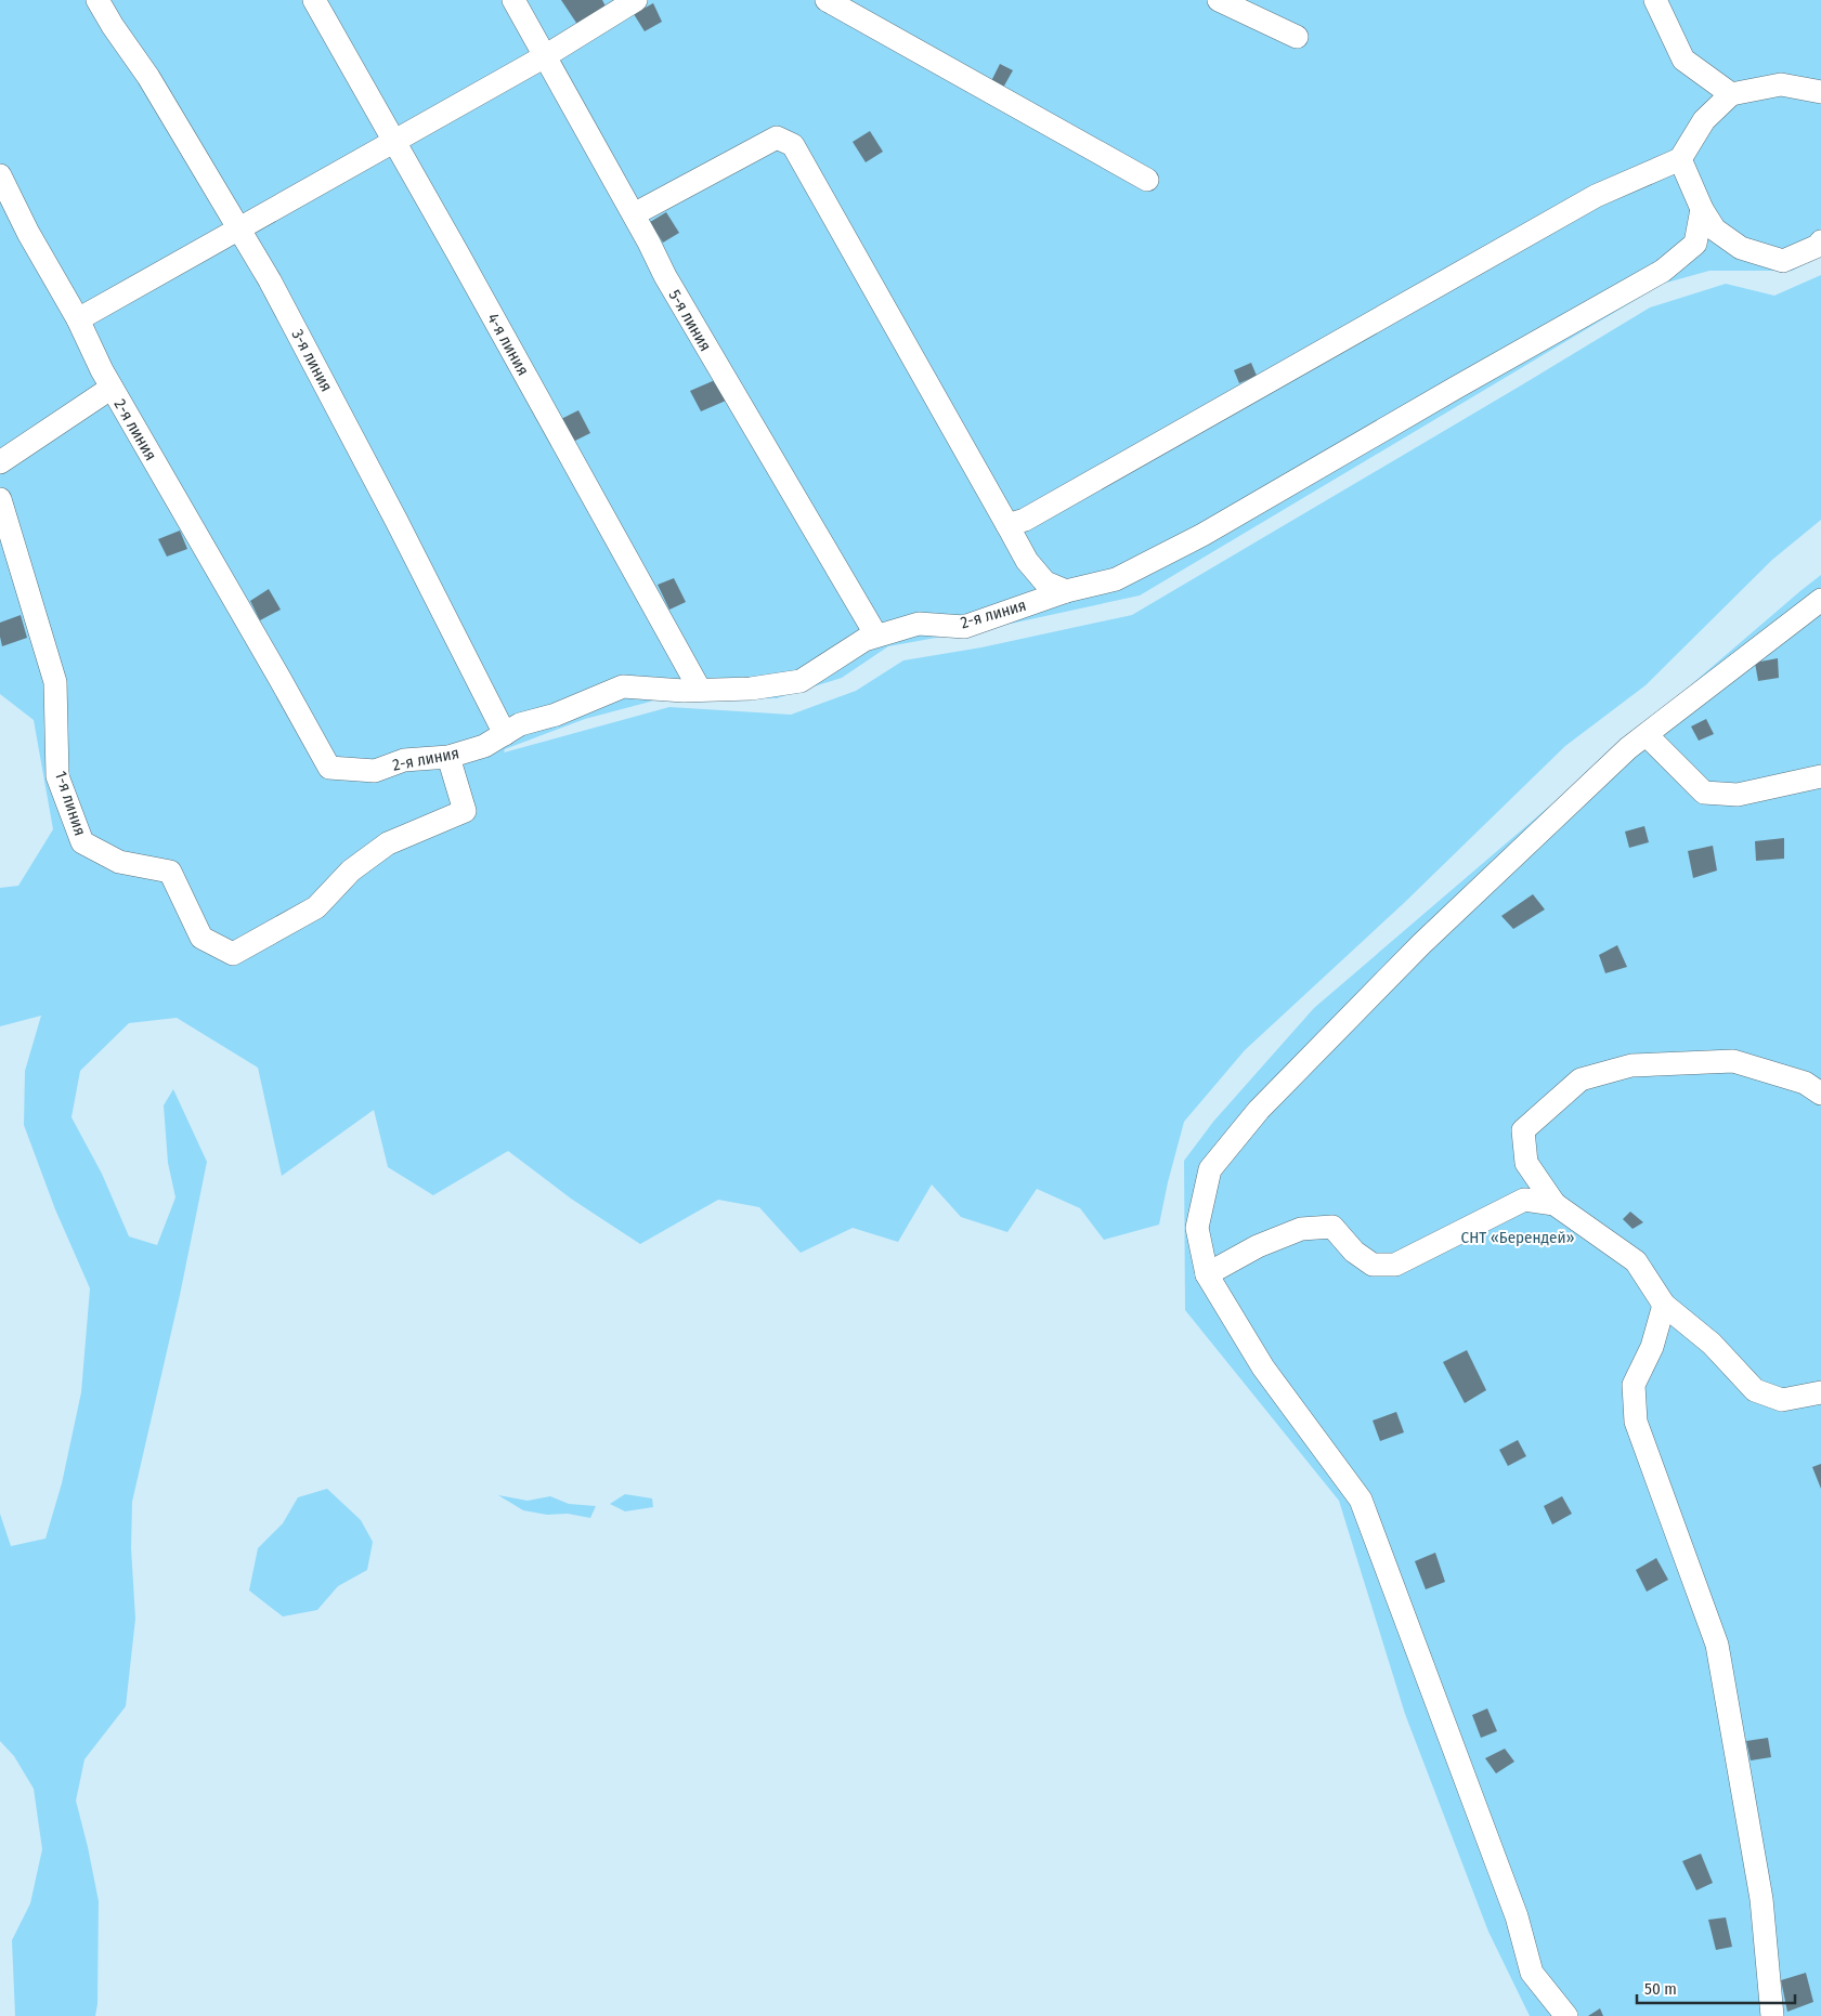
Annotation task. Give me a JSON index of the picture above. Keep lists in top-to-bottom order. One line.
{"streets":{"street":["5-я линия","4-я линия","3-я линия","2-я линия","1-я линия"]},"crossings":[["5-я линия","2-я линия"],["4-я линия","2-я линия"],["3-я линия","2-я линия"],["2-я линия","1-я линия"]],"parks":["СНТ «Берендей»"],"scale_bar":"50 m"}
